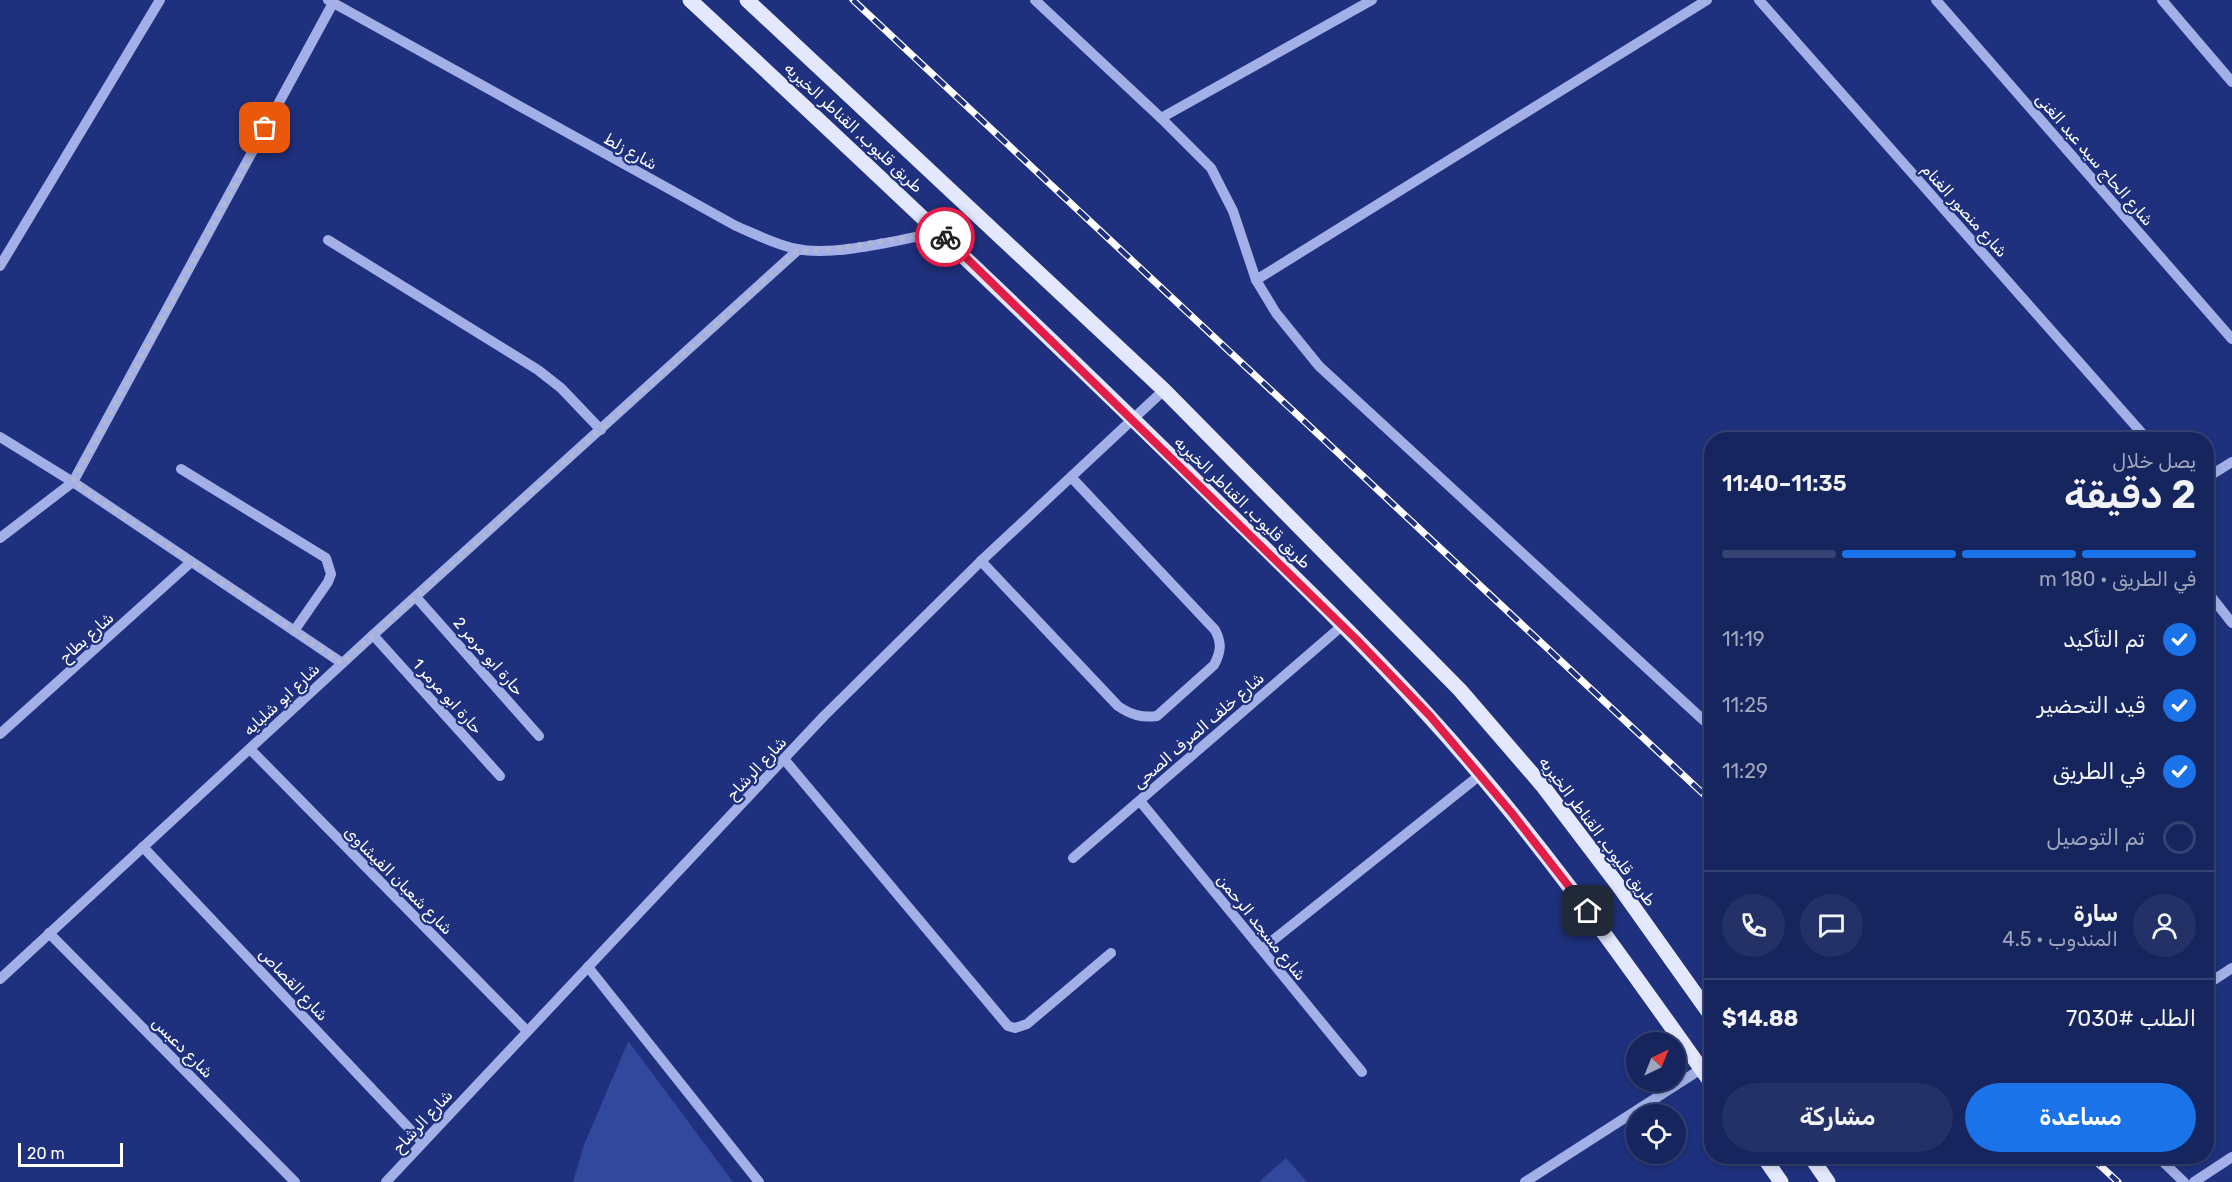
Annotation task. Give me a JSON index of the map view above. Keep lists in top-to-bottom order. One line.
{"streets":{"main road":["طريق قليوب, القناطر الخيريه"],"street":["شارع زلط","شارع الحاج سيد عبد الغنى","شارع منصور الغنام","شارع بطاح","حارة ابو مرمر 2","حارة ابو مرمر 1","شارع ابو شلبايه","شارع خلف الصرف الصحى","شارع الرشاح","شارع شعبان الفيشاوى","شارع مسجد الرحمن","شارع القصاص","شارع دعبس"]},"crossings":[["طريق قليوب, القناطر الخيريه","شارع زلط"],["طريق قليوب, القناطر الخيريه","شارع خلف الصرف الصحى"],["طريق قليوب, القناطر الخيريه","شارع الرشاح"],["شارع زلط","شارع ابو شلبايه"],["حارة ابو مرمر 2","شارع ابو شلبايه"],["حارة ابو مرمر 1","شارع ابو شلبايه"],["شارع ابو شلبايه","شارع شعبان الفيشاوى"],["شارع ابو شلبايه","شارع القصاص"],["شارع ابو شلبايه","شارع دعبس"],["شارع خلف الصرف الصحى","شارع مسجد الرحمن"],["شارع الرشاح","شارع شعبان الفيشاوى"],["شارع الرشاح","شارع القصاص"]],"scale_bar":"20 m","north":"top right","page":{"heading":["2 دقيقة","يصل خلال","11:35–11:40"],"panel":["سارة","المندوب · 4.5","الطلب #7030","$14.88"],"bar":"في الطريق · 180 m","list":[["تم التأكيد","11:19"],["قيد التحضير","11:25"],["في الطريق","11:29"],"تم التوصيل"],"buttons":["مساعدة","مشاركة"],"scale":"20 m"}}
